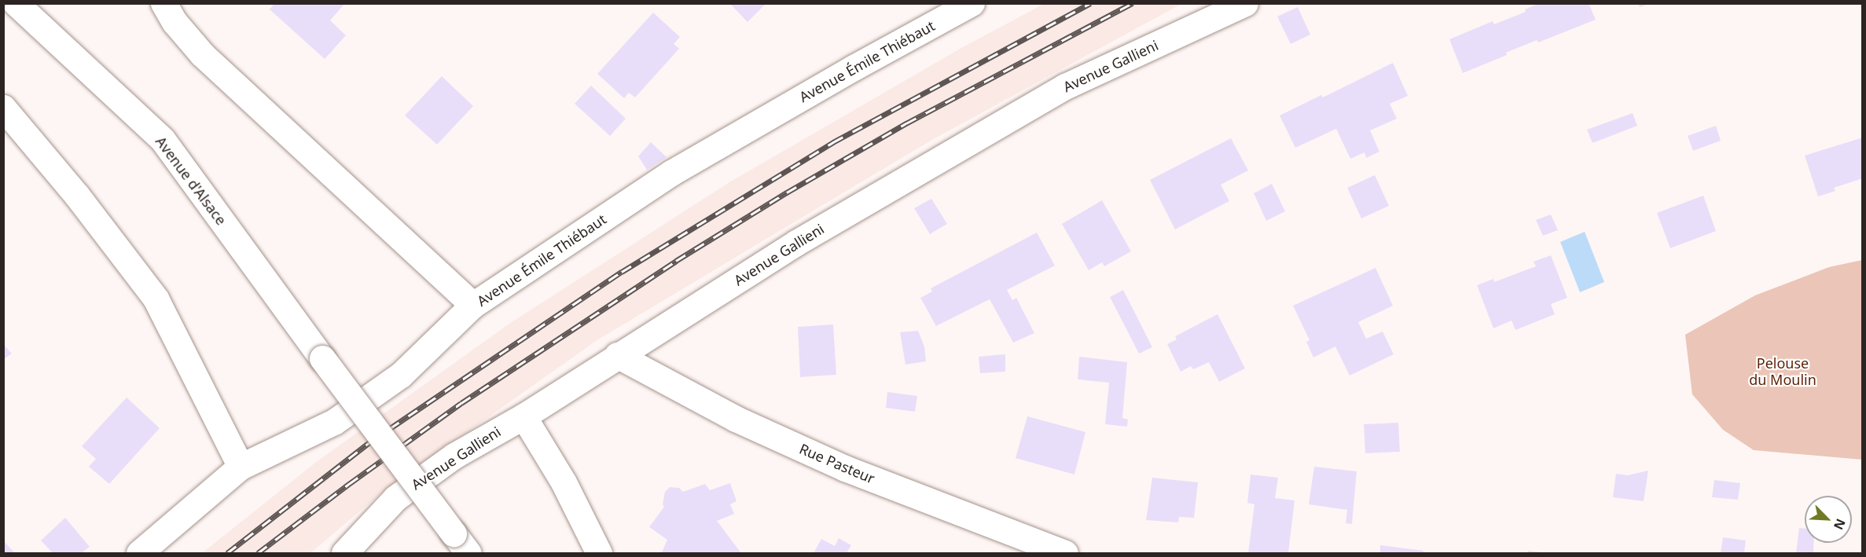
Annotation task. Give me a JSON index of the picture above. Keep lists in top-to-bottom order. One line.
{"streets":{"street":["Avenue Émile Thiébaut","Avenue Gallieni","Avenue d'Alsace","Rue Pasteur"]},"crossings":[["Avenue Gallieni","Rue Pasteur"]],"parks":["Pelouse du Moulin"],"north":"bottom right"}
